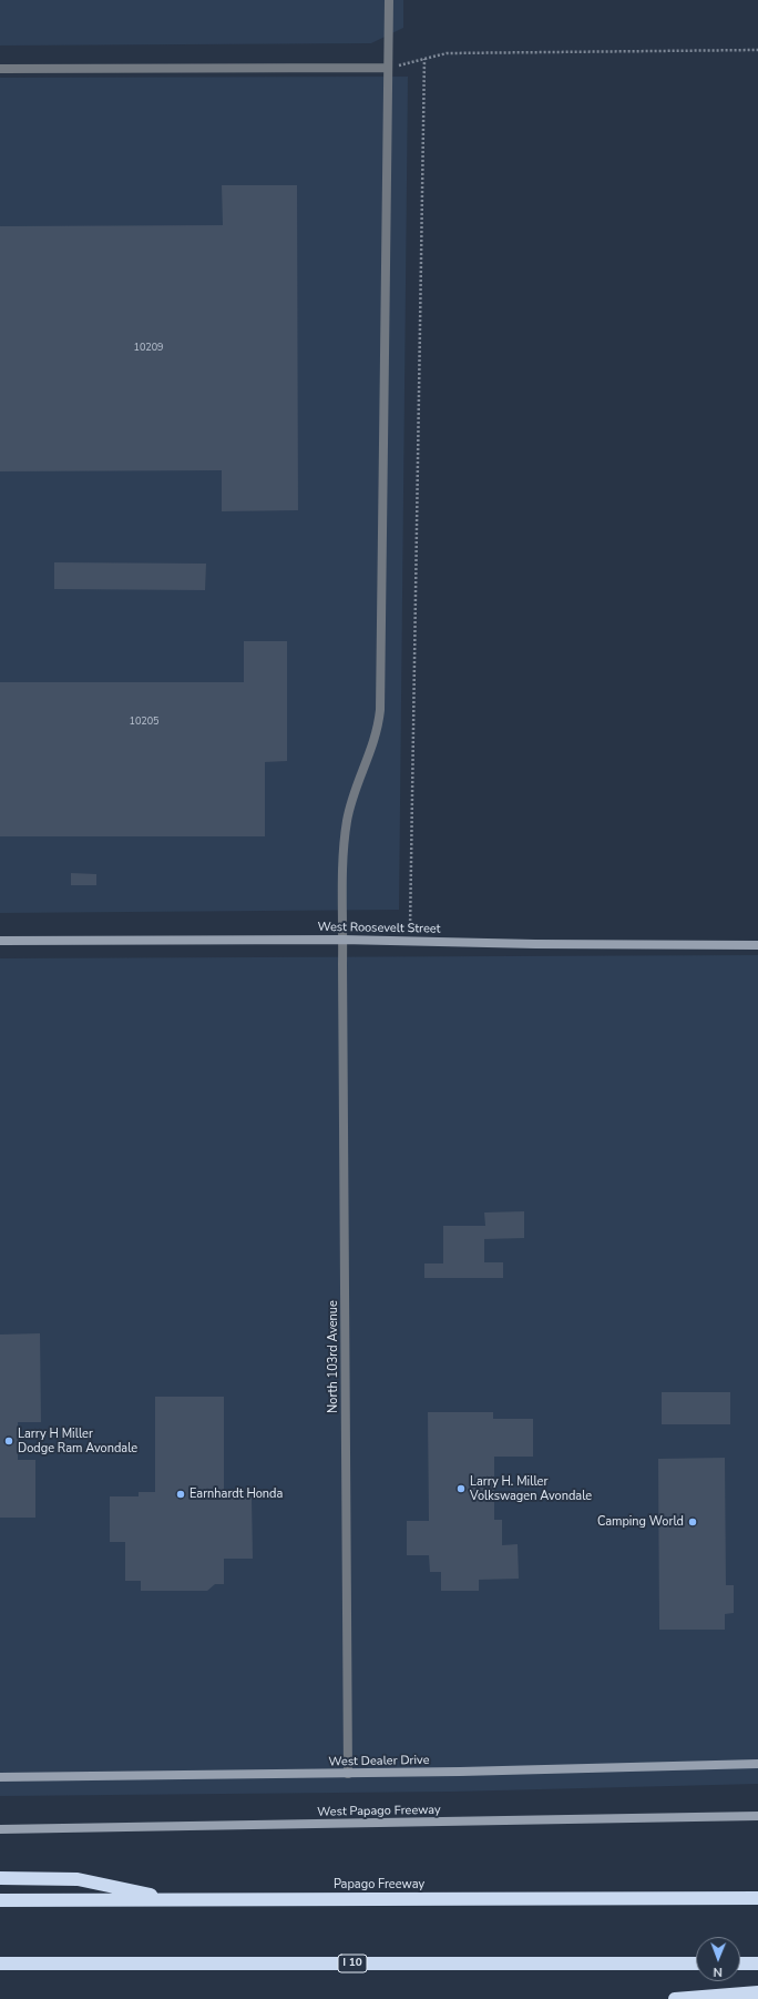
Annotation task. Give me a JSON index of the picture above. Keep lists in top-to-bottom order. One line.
{"streets":{"highway":["Papago Freeway","I 10"],"street":["West Roosevelt Street","North 103rd Avenue","West Dealer Drive","West Papago Freeway"]},"crossings":[["West Roosevelt Street","North 103rd Avenue"],["North 103rd Avenue","West Dealer Drive"]],"places":["Larry H Miller Dodge Ram Avondale","Larry H. Miller Volkswagen Avondale","Earnhardt Honda","Camping World"],"house_numbers":["10209","10205"],"north":"bottom"}
